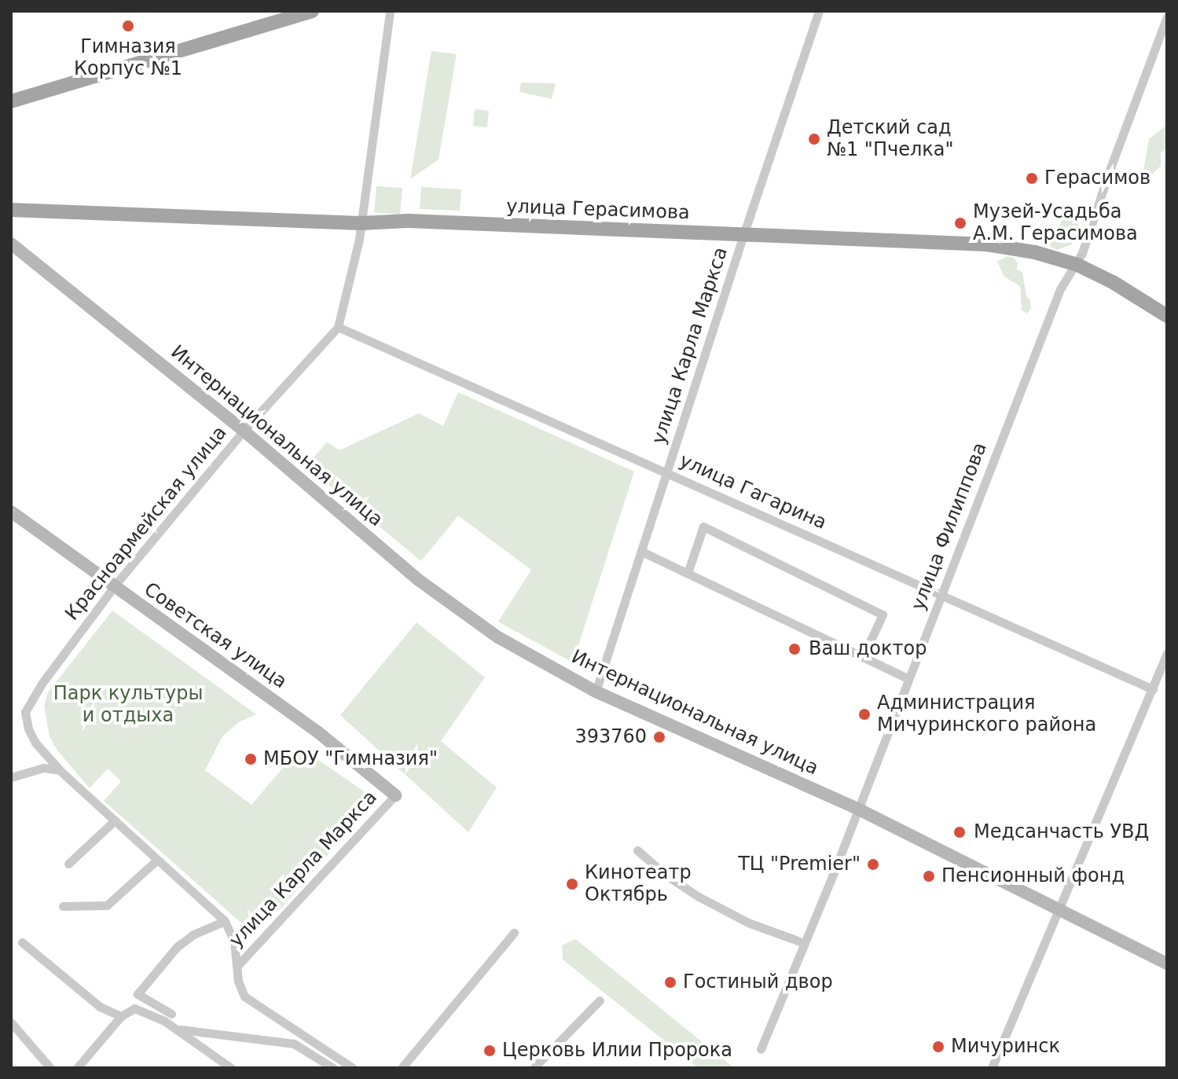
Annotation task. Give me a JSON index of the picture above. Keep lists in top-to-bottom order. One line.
{"streets":{"main road":["улица Герасимова","Интернациональная улица","Советская улица"],"street":["улица Карла Маркса","улица Гагарина","Красноармейская улица","улица Филиппова"]},"crossings":[["улица Герасимова","улица Карла Маркса"],["улица Герасимова","Красноармейская улица"],["улица Герасимова","улица Филиппова"],["улица Карла Маркса","Интернациональная улица"],["улица Карла Маркса","улица Гагарина"],["улица Карла Маркса","Советская улица"],["Интернациональная улица","Красноармейская улица"],["Интернациональная улица","улица Филиппова"],["улица Гагарина","Красноармейская улица"],["улица Гагарина","улица Филиппова"],["Красноармейская улица","Советская улица"]],"parks":["Парк культуры и отдыха"],"places":["Гимназия Корпус №1","Детский сад №1 \"Пчелка\"","Герасимов","Музей-Усадьба А.М. Герасимова","Ваш доктор","Администрация Мичуринского района","393760","МБОУ \"Гимназия\"","Медсанчасть УВД","ТЦ \"Premier\"","Пенсионный фонд","Кинотеатр Октябрь","Гостиный двор","Мичуринск","Церковь Илии Пророка"]}
